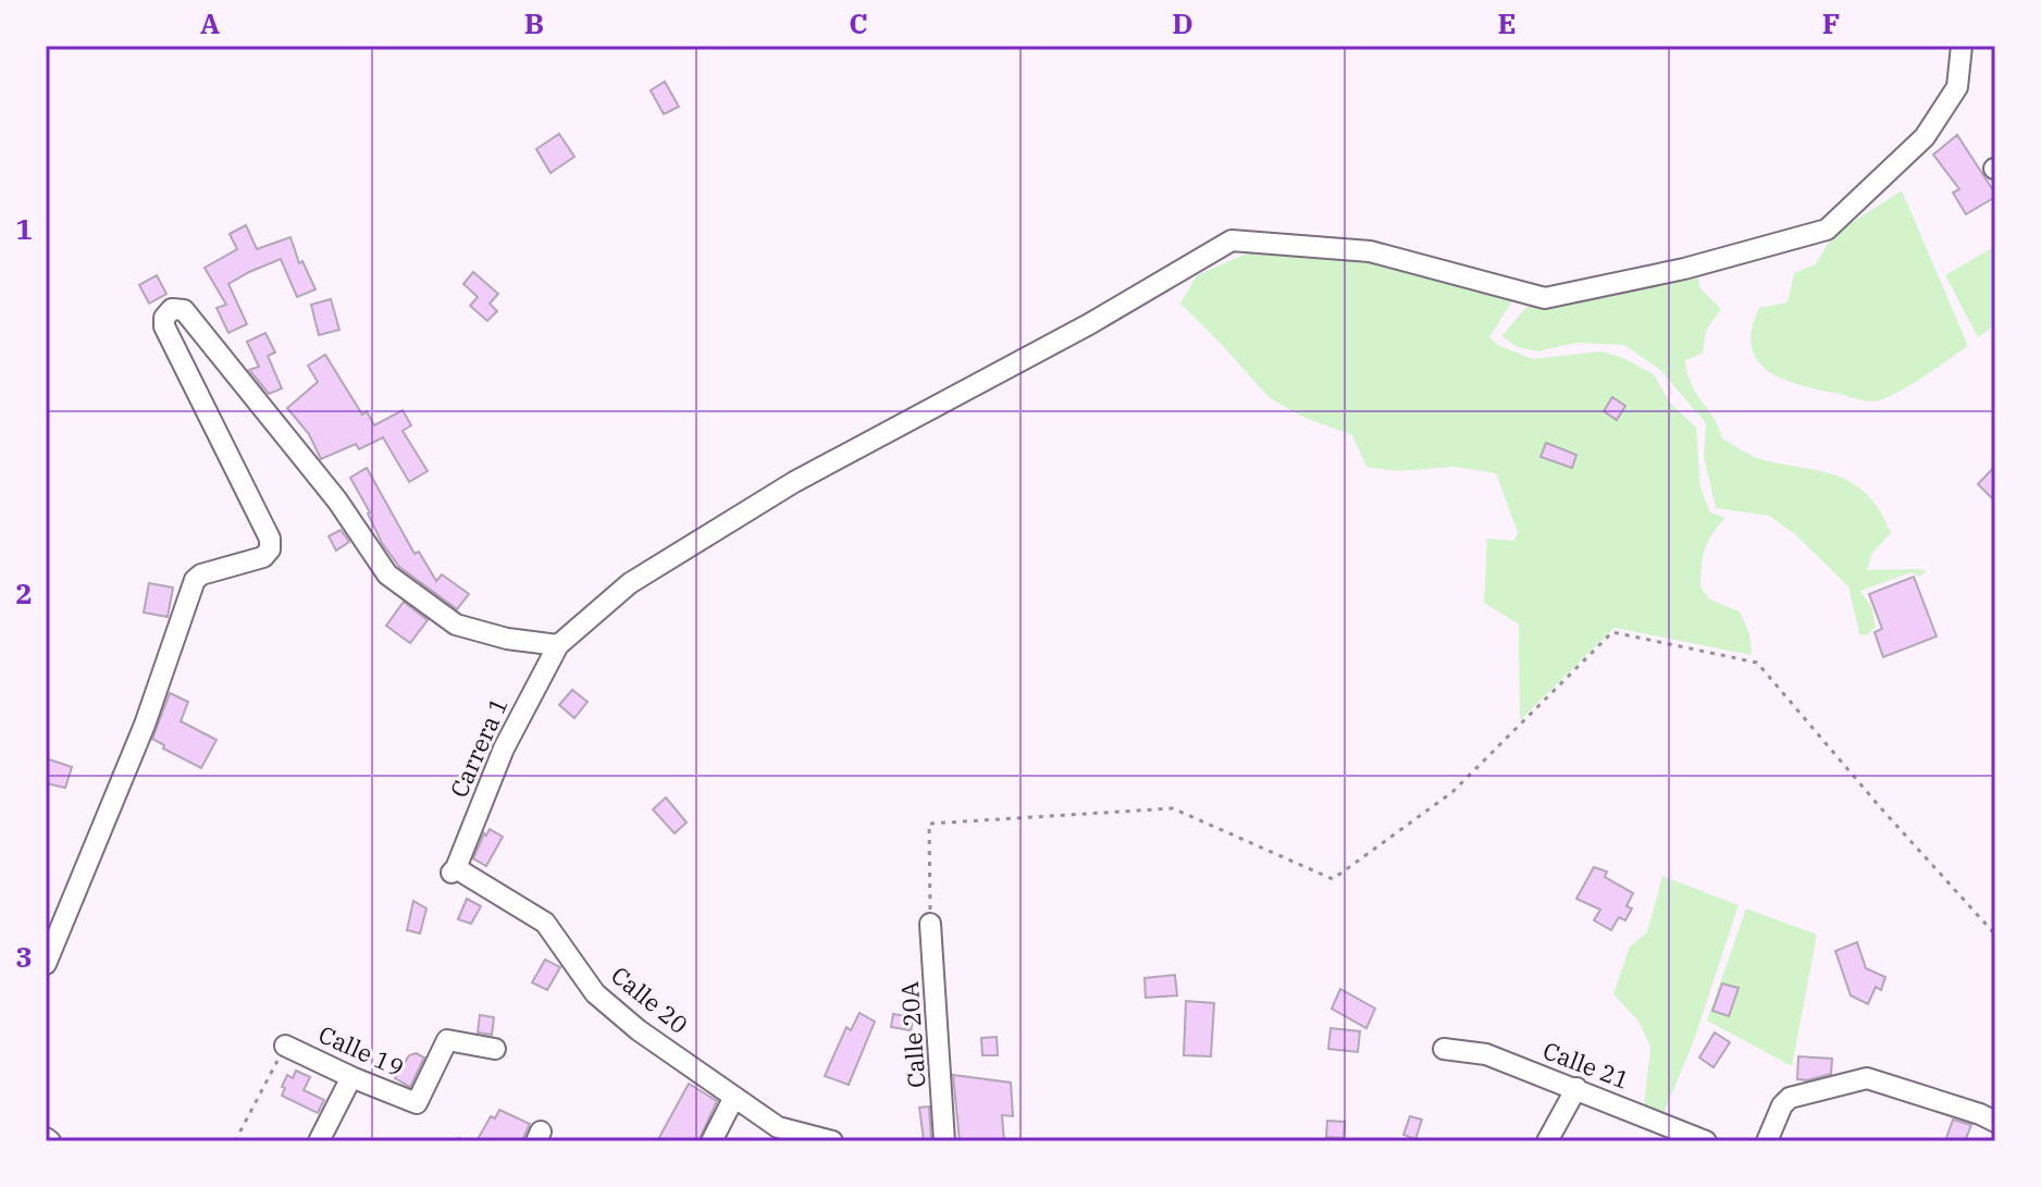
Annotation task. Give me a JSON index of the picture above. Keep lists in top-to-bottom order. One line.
{"streets":{"street":["Carrera 1","Calle 20","Calle 20A","Calle 19","Calle 21"]},"crossings":[["Carrera 1","Calle 20"]],"grid":{"columns":["A","B","C","D","E","F"],"rows":["1","2","3"]}}
